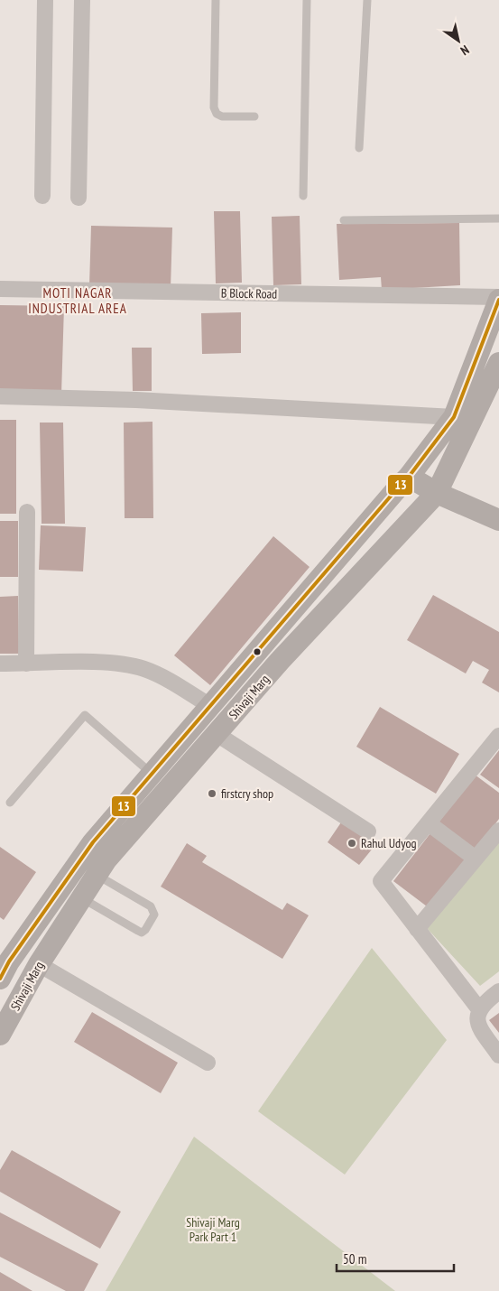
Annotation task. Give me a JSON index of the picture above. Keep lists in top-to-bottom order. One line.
{"streets":{"main road":["Shivaji Marg"],"street":["B Block Road"]},"crossings":[["B Block Road","Shivaji Marg"]],"districts":["MOTI NAGAR INDUSTRIAL AREA"],"parks":["Shivaji Marg Park Part 1"],"places":["firstcry shop","Rahul Udyog"],"lines":["transit line 13"],"scale_bar":"50 m","north":"bottom right"}
